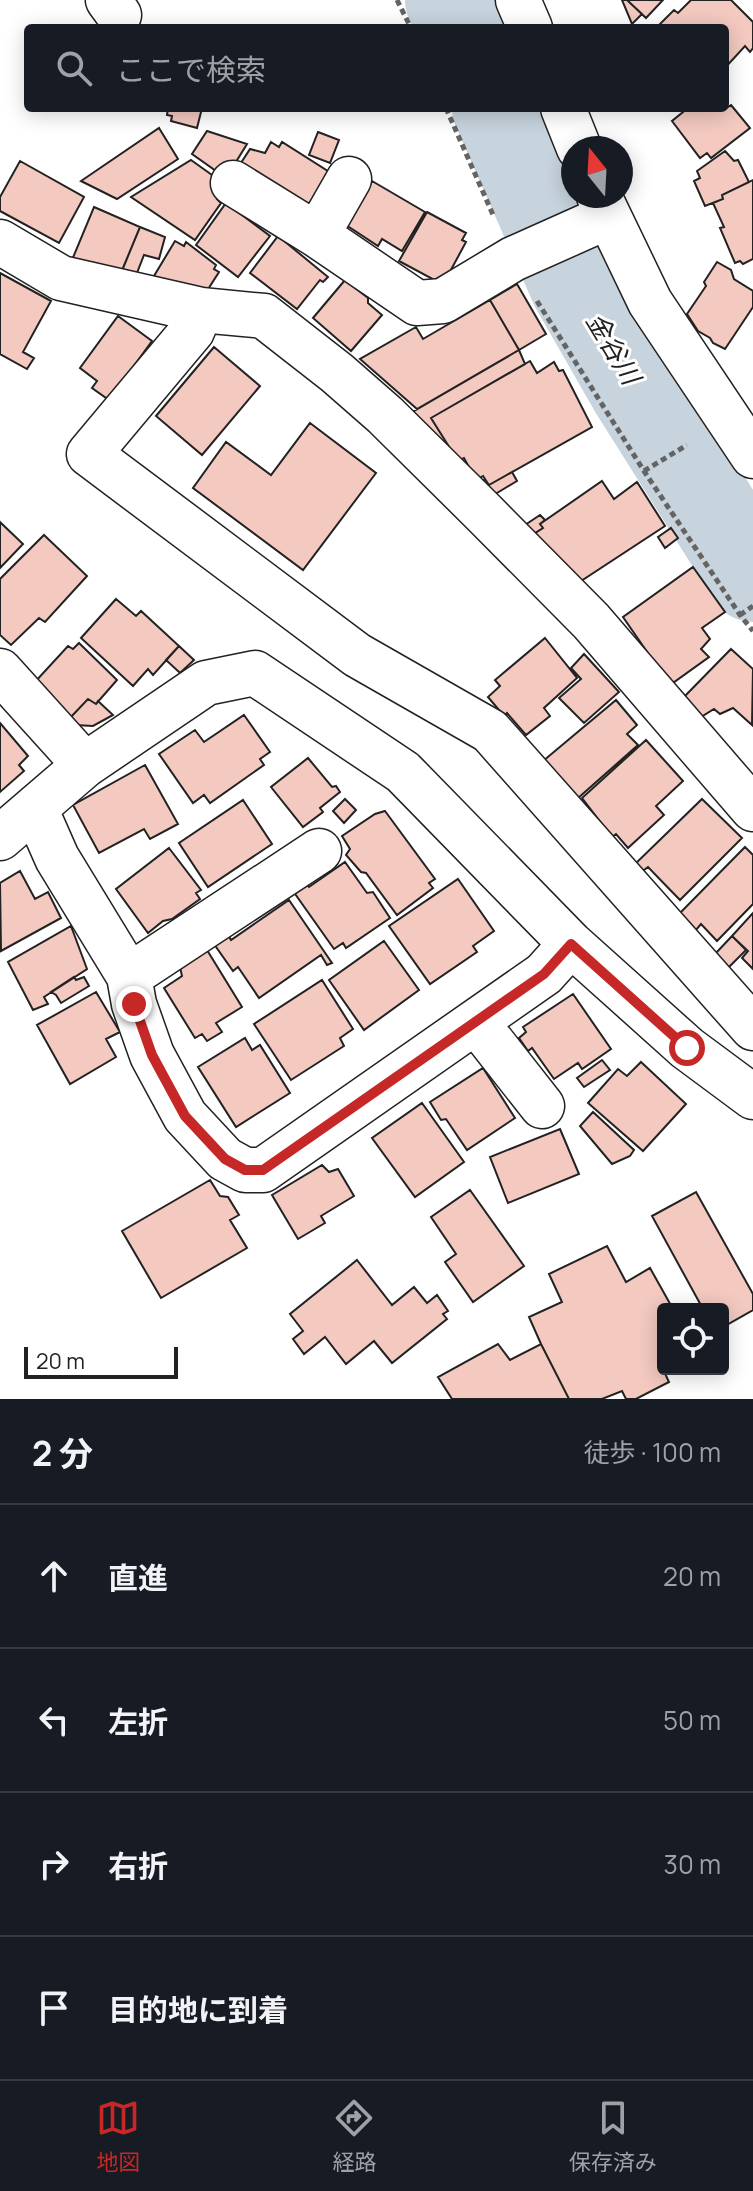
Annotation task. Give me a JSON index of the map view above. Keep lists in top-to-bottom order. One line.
{"water":["金谷川"],"scale_bar":"20 m","north":"top","page":{"search":"ここで検索","scale":"20 m","heading":["2 分","徒歩 · 100 m"],"list":[["直進","20 m"],["左折","50 m"],["右折","30 m"],"目的地に到着"],"nav":["地図","経路","保存済み"]}}
